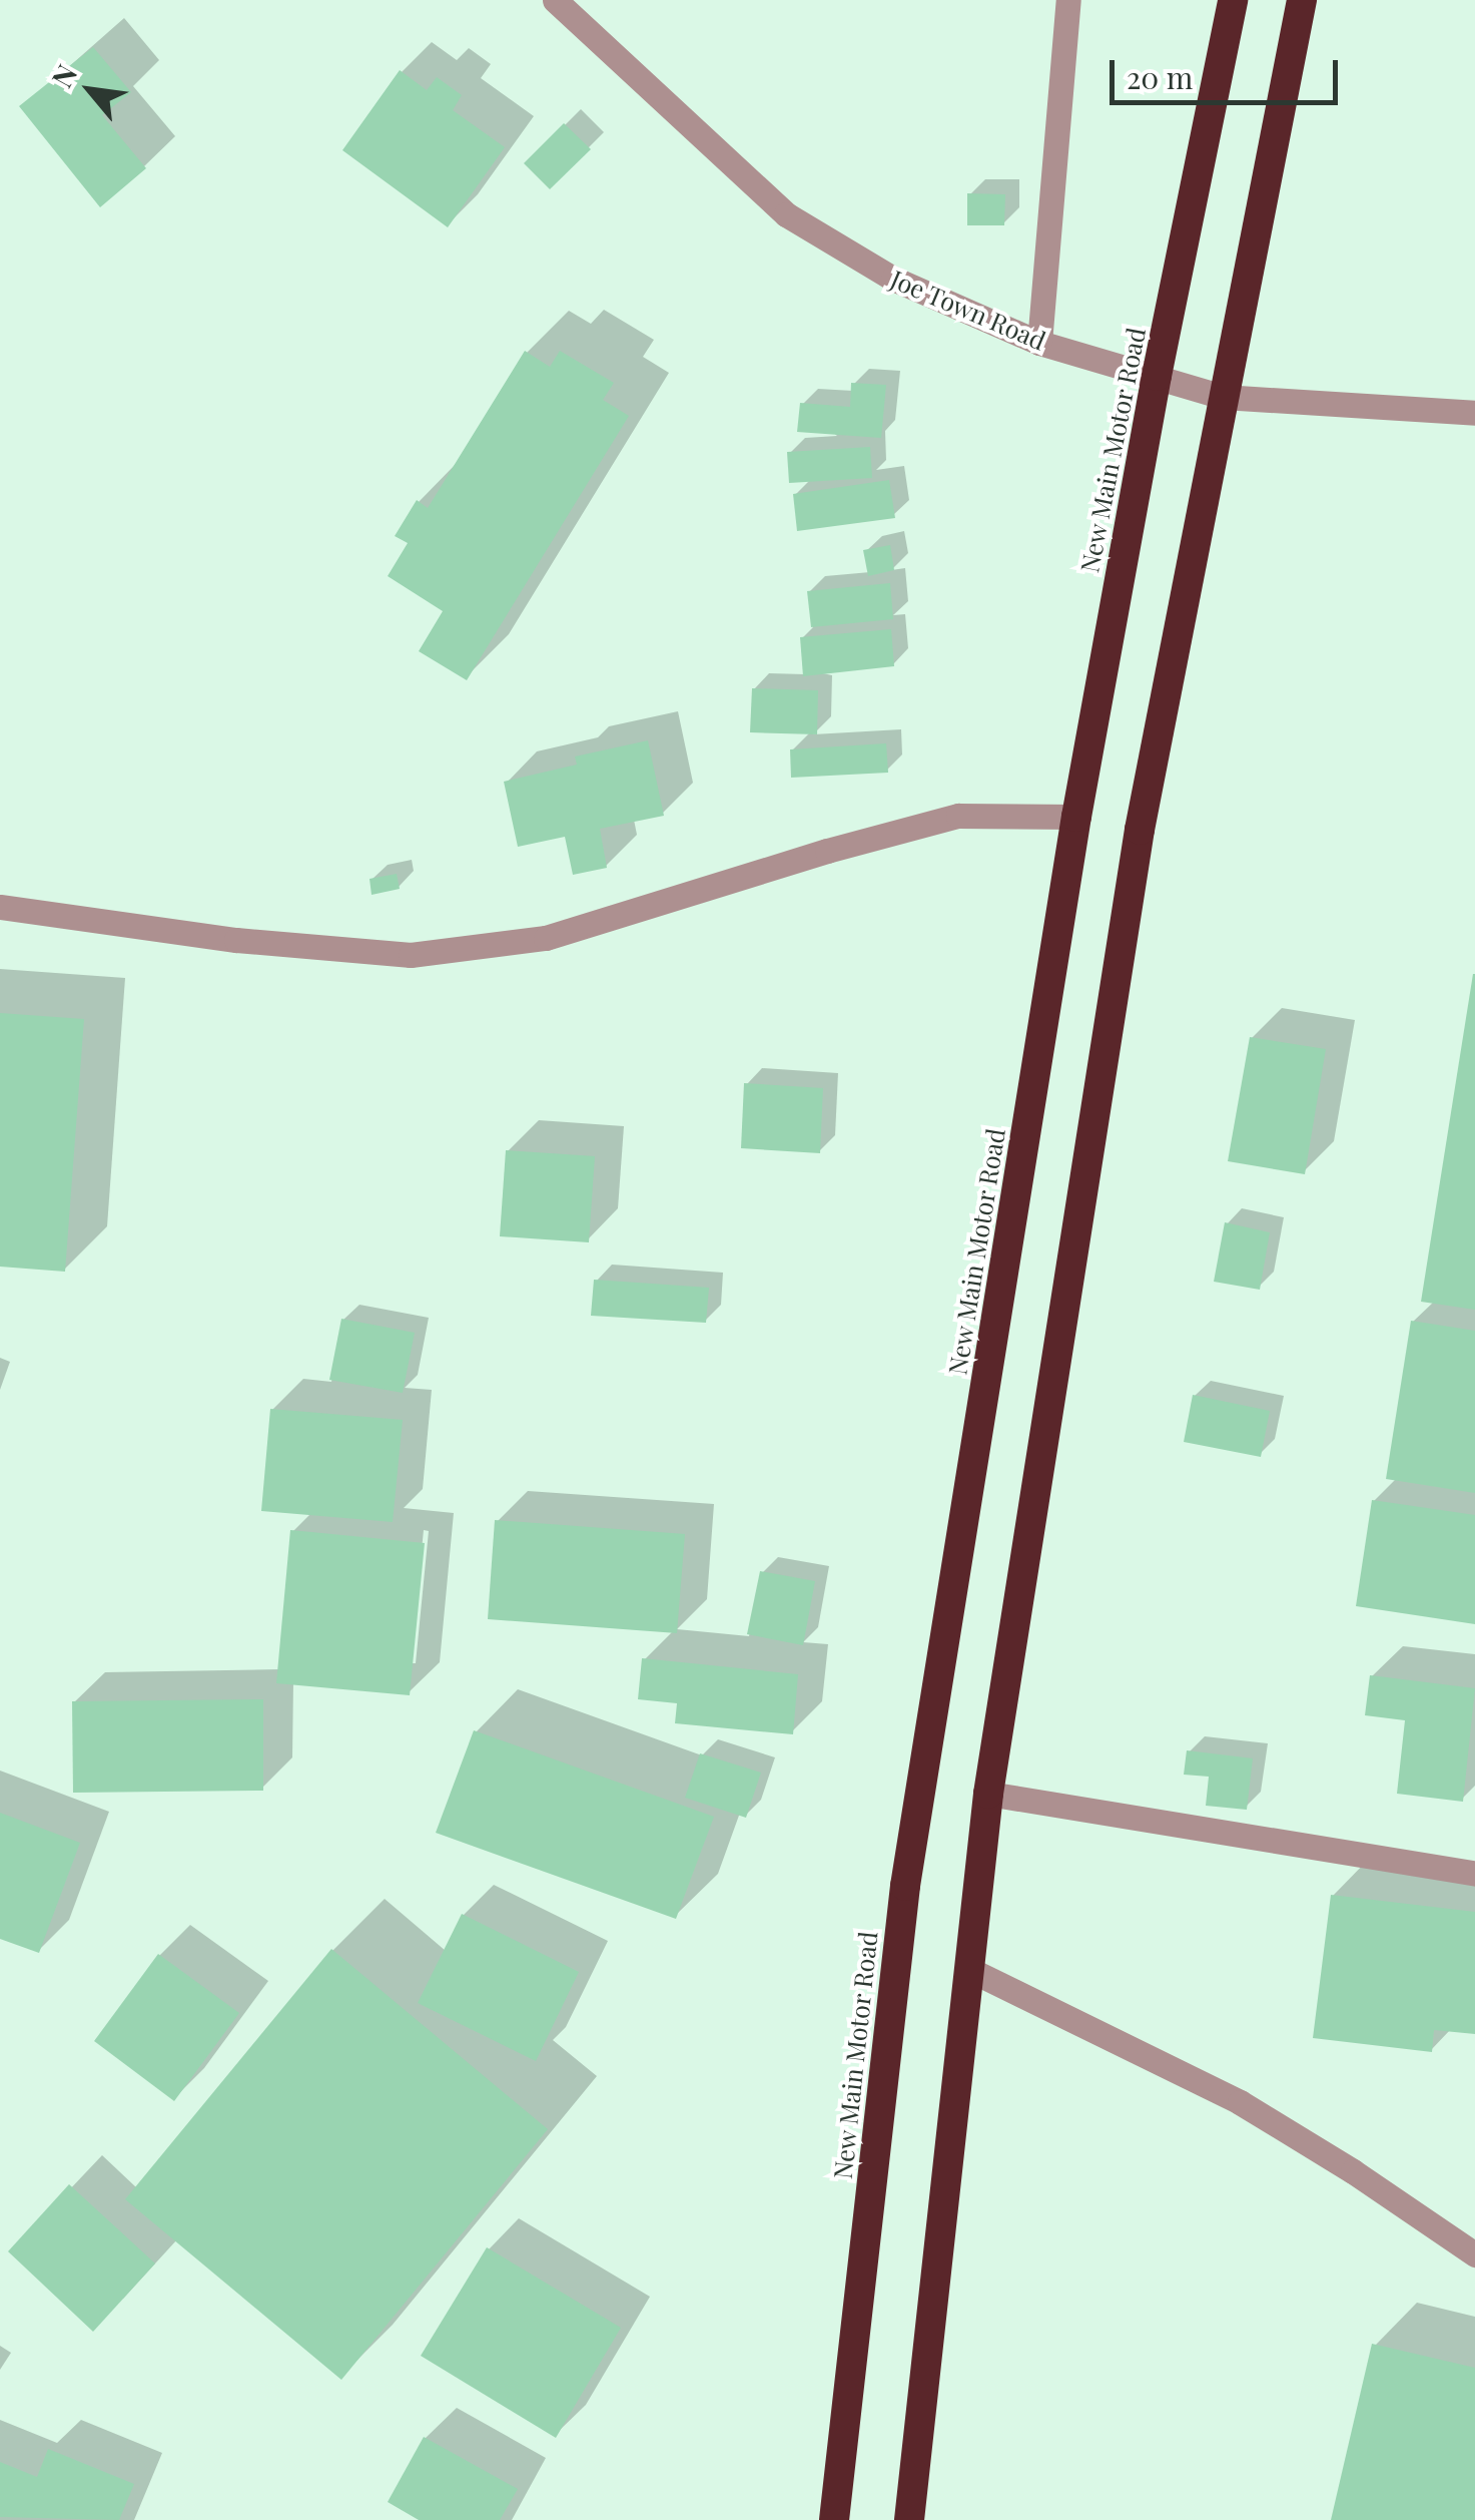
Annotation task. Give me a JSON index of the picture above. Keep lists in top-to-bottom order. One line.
{"streets":{"highway":["New Main Motor Road"],"street":["Joe Town Road"]},"crossings":[["Joe Town Road","New Main Motor Road"]],"scale_bar":"20 m","north":"top left"}
